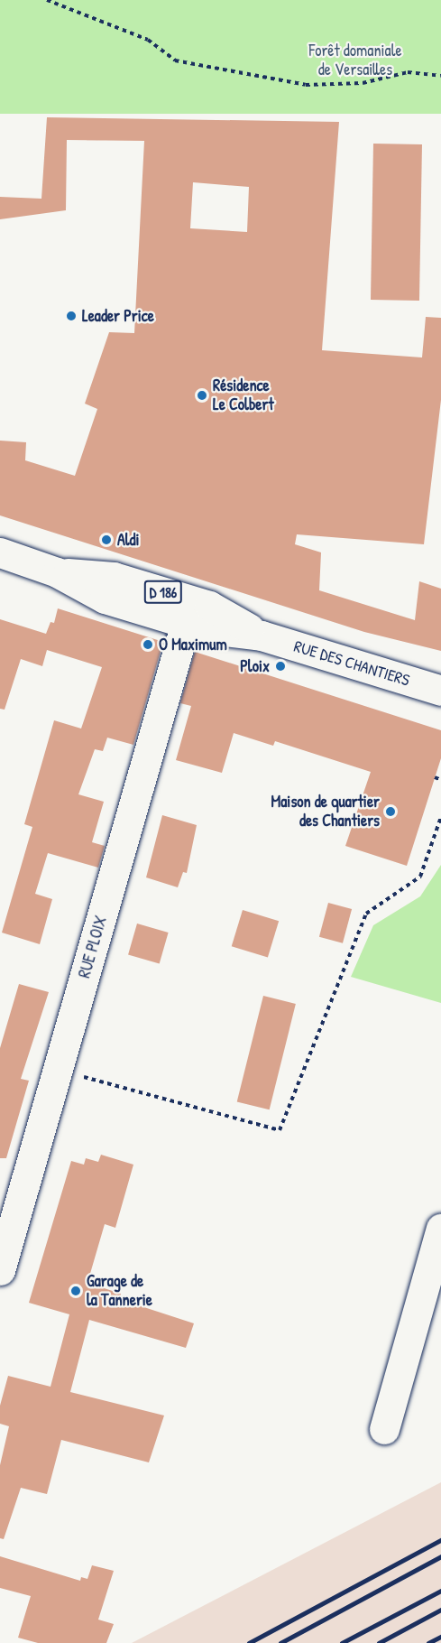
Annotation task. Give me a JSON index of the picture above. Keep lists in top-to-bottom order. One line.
{"streets":{"main road":["D 186","RUE DES CHANTIERS","RUE PLOIX"]},"crossings":[["RUE DES CHANTIERS","RUE PLOIX"]],"parks":["Forêt domaniale de Versailles"],"places":["Leader Price","Résidence Le Colbert","Aldi","O Maximum","Ploix","Maison de quartier des Chantiers","Garage de la Tannerie"]}
